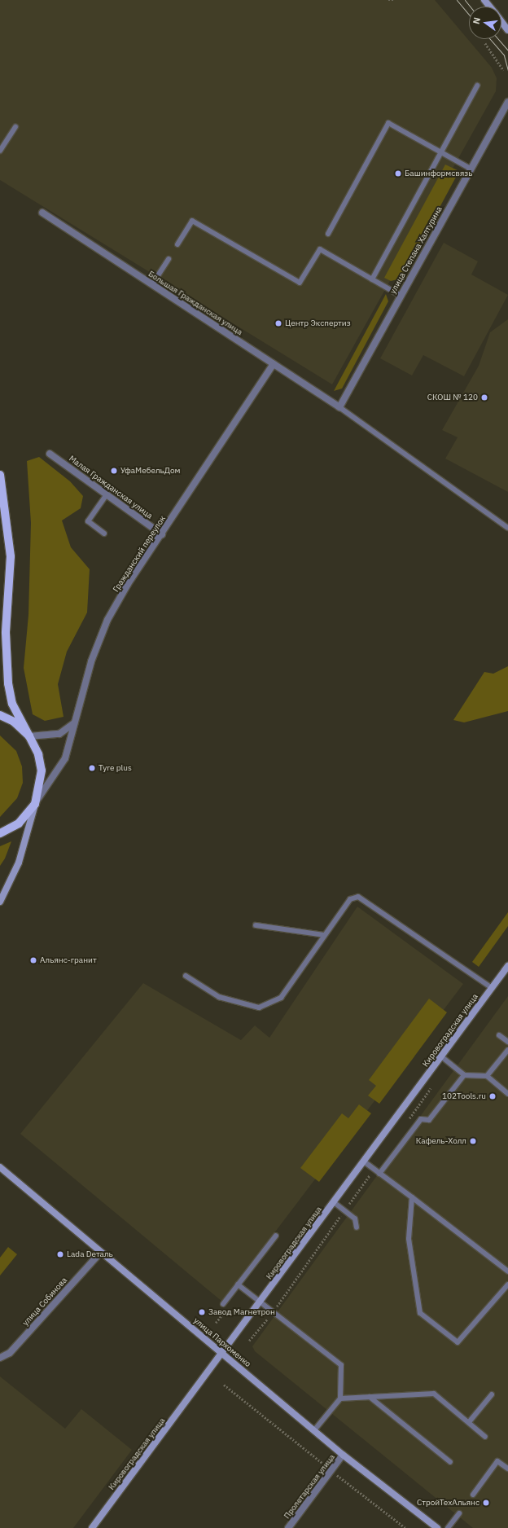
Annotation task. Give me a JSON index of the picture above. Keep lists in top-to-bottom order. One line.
{"streets":{"main road":["Кировоградская улица","улица Пархоменко"],"street":["улица Степана Халтурина","Большая Гражданская улица","Малая Гражданская улица","Гражданский переулок","улица Собинова","Пролетарская улица"]},"crossings":[["улица Степана Халтурина","Большая Гражданская улица"],["Большая Гражданская улица","Гражданский переулок"],["Малая Гражданская улица","Гражданский переулок"],["Кировоградская улица","улица Пархоменко"],["улица Собинова","улица Пархоменко"],["улица Пархоменко","Пролетарская улица"]],"places":["Башинформсвязь","Центр Экспертиз","СКОШ № 120","УфаМебельДом","Tyre plus","Альянс-гранит","102Tools.ru","Кафель-Холл","Lada Dеталь","Завод Магнетрон","СтройТехАльянс"],"north":"left"}
